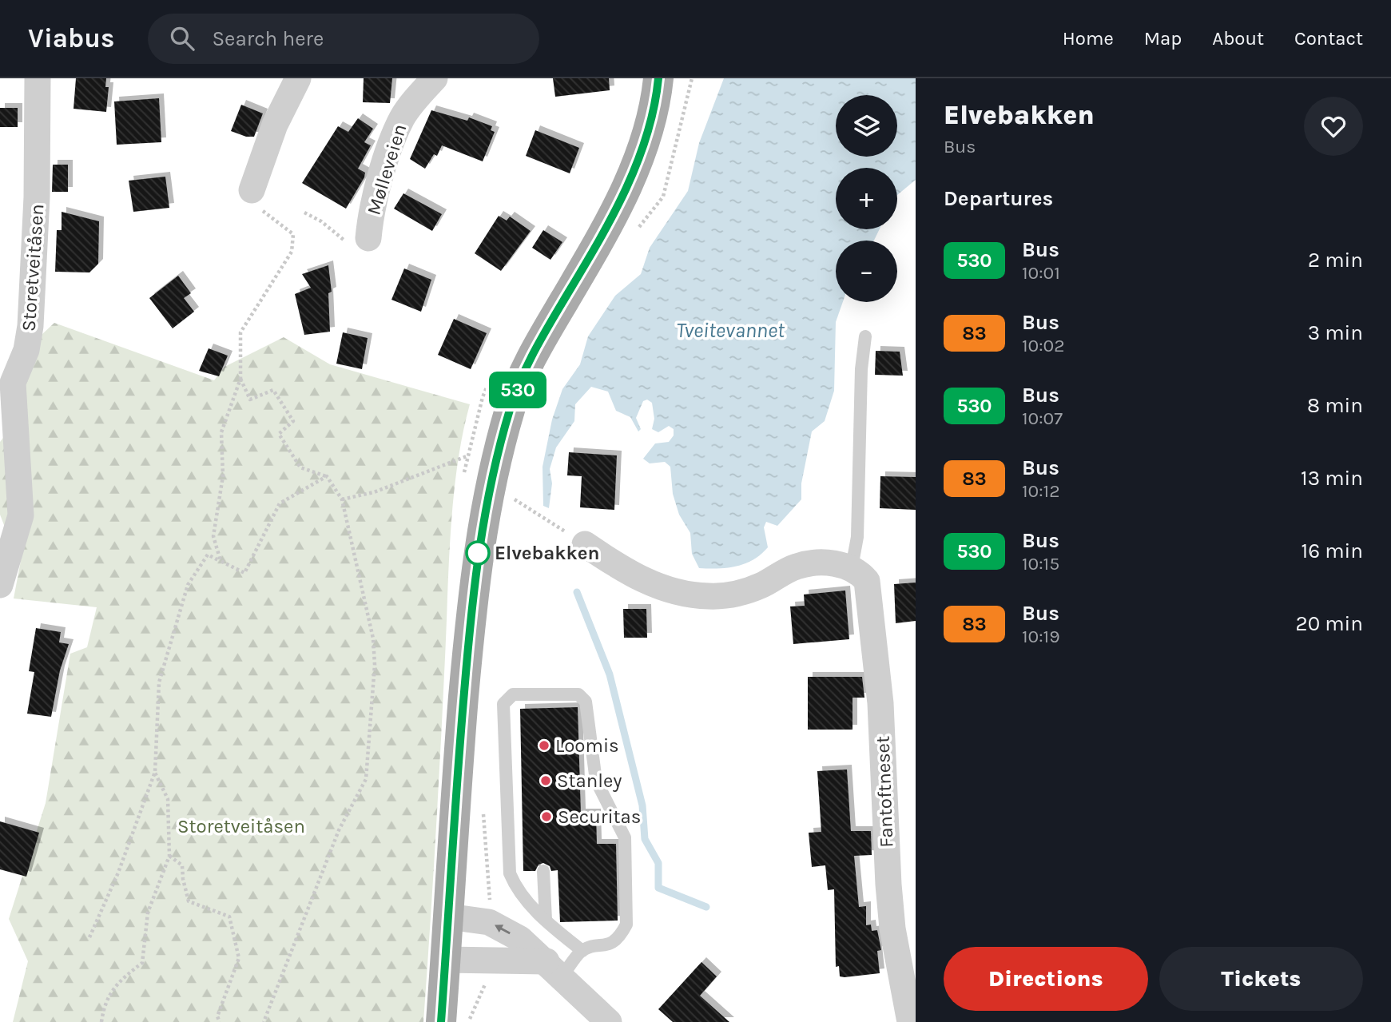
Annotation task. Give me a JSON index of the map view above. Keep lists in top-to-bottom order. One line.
{"streets":{"street":["Mølleveien","Storetveitåsen","Fantoftneset"]},"water":["Tveitevannet"],"parks":["Storetveitåsen"],"places":["Elvebakken","Loomis","Stanley","Securitas"],"lines":["bus line 530"],"page":{"header":"Viabus","search":"Search here","nav":["Home","Map","About","Contact"],"on_map":"530","heading":[["Elvebakken","Bus"],"Departures"],"map_buttons":["+","−"],"list":[{"mark":"530","name":"Bus","note":"10:01","value":"2 min"},{"mark":"83","name":"Bus","note":"10:02","value":"3 min"},{"mark":"530","name":"Bus","note":"10:07","value":"8 min"},{"mark":"83","name":"Bus","note":"10:12","value":"13 min"},{"mark":"530","name":"Bus","note":"10:15","value":"16 min"},{"mark":"83","name":"Bus","note":"10:19","value":"20 min"}],"buttons":["Directions","Tickets"]}}
